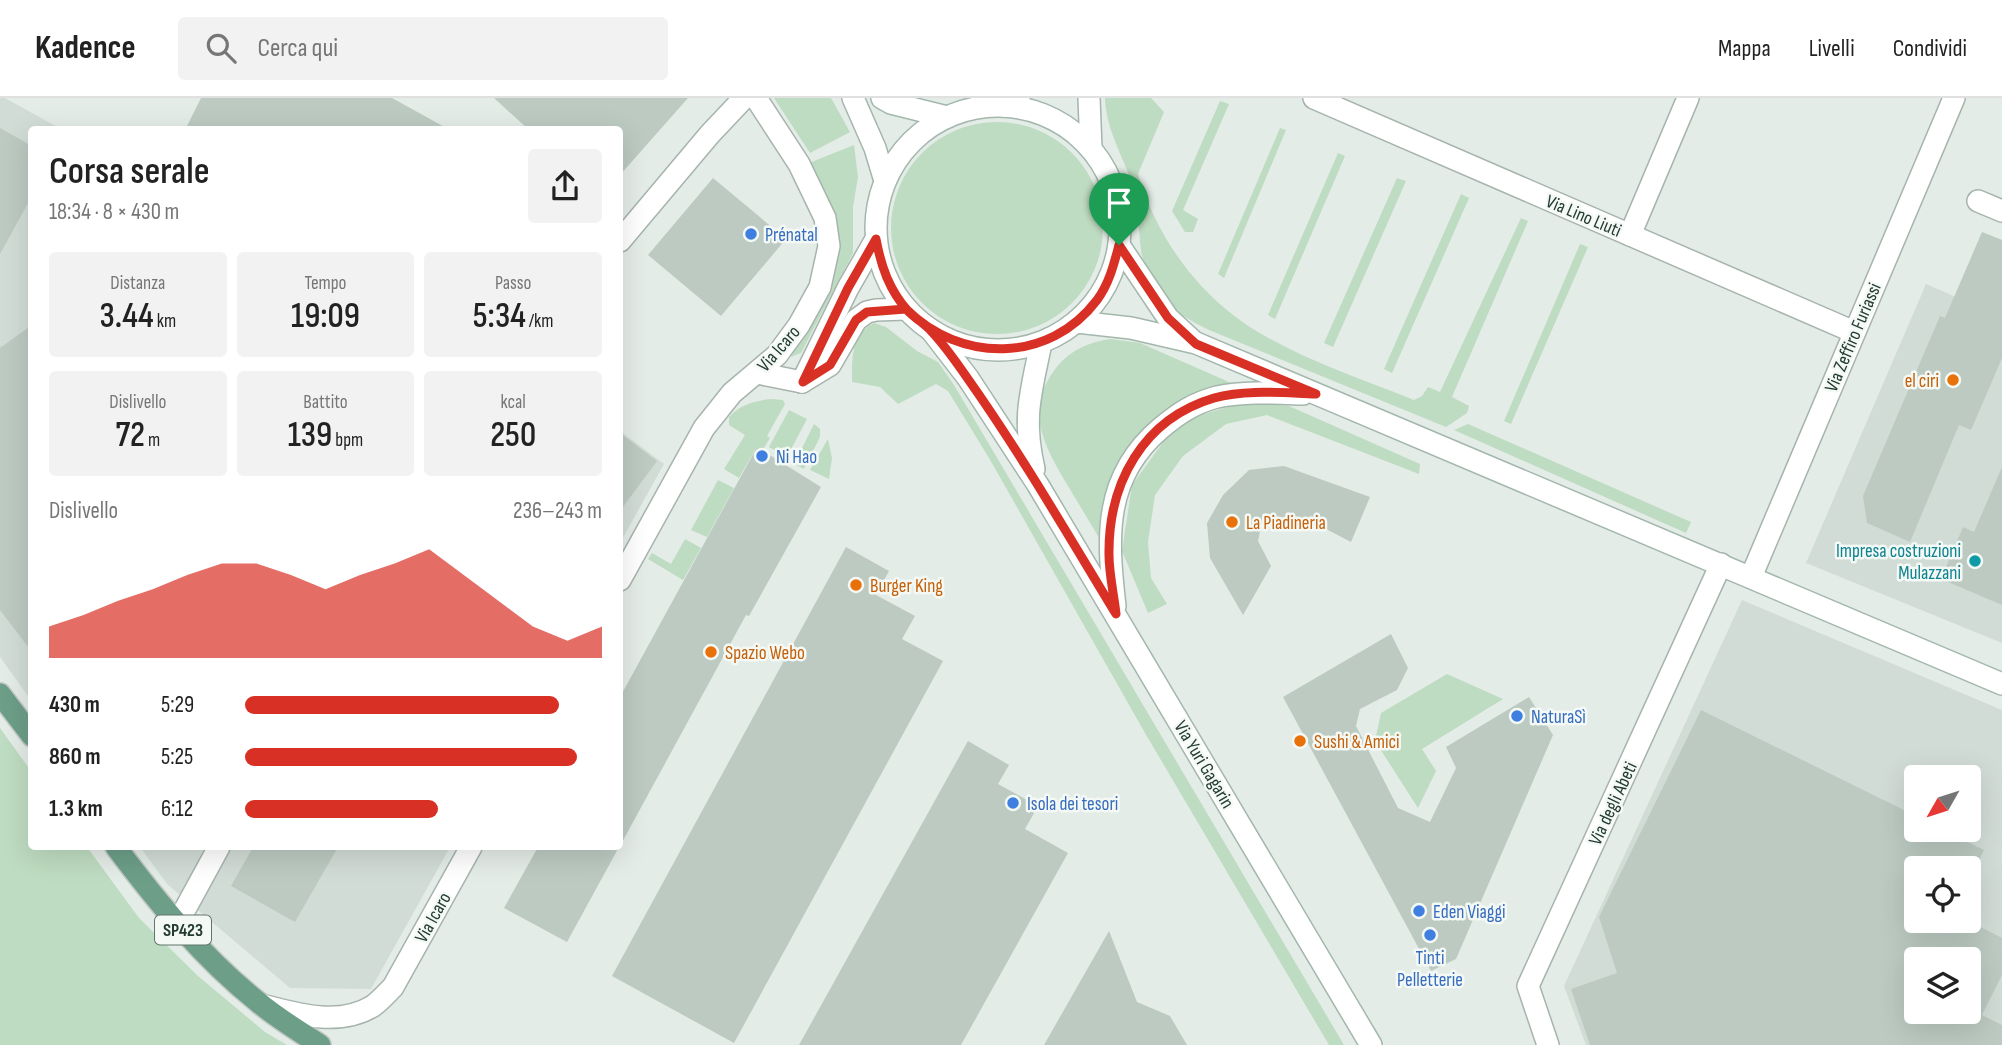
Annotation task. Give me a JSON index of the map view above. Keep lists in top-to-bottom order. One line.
{"streets":{"main road":["SP423"],"street":["Via Lino Liuti","Via Zeffiro Furiassi","Via Icaro","Via Yuri Gagarin","Via degli Abeti"]},"crossings":[["Via Lino Liuti","Via Zeffiro Furiassi"],["Via Icaro","SP423"]],"places":["Prénatal","el ciri","Ni Hao","La Piadineria","Impresa costruzioni Mulazzani","Burger King","Spazio Webo","NaturaSì","Sushi & Amici","Isola dei tesori","Eden Viaggi","Tinti Pelletterie"],"north":"bottom left","page":{"header":"Kadence","search":"Cerca qui","nav":["Mappa","Livelli","Condividi"],"heading":["Corsa serale","18:34 · 8 × 430 m"],"stats":[["Distanza","3.44 km"],["Tempo","19:09"],["Passo","5:34 /km"],["Dislivello","72 m"],["Battito","139 bpm"],["kcal","250"]],"chart":["Dislivello","236–243 m"],"list":[{"name":"430 m","note":"5:29"},{"name":"860 m","note":"5:25"},{"name":"1.3 km","note":"6:12"}]}}
